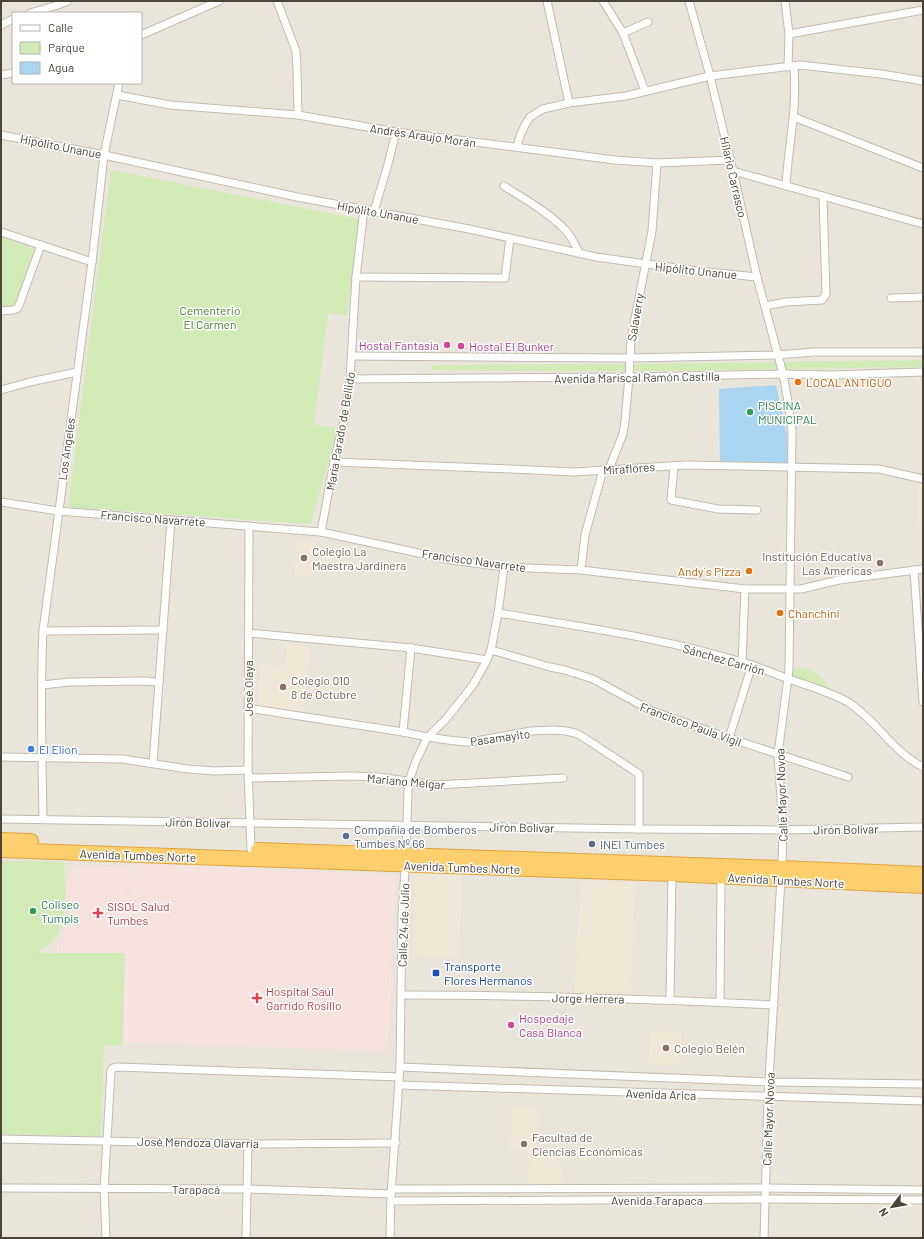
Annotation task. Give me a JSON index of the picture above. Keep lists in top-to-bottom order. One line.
{"streets":{"highway":["Avenida Tumbes Norte"],"street":["Andrés Araujo Morán","Hipólito Unanue","Hilario Carrasco","Salaverry","Avenida Mariscal Ramón Castilla","María Parado de Bellido","Los Angeles","Miraflores","Francisco Navarrete","Sánchez Carrión","José Olaya","Francisco Paula Vigil","Pasamayito","Mariano Melgar","Calle Mayor Novoa","Jirón Bolívar","Calle 24 de Julio","Jorge Herrera","Avenida Arica","José Mendoza Olavarría","Tarapacá","Avenida Tarapaca"]},"crossings":[["Andrés Araujo Morán","Hilario Carrasco"],["Andrés Araujo Morán","Salaverry"],["Andrés Araujo Morán","Los Angeles"],["Hipólito Unanue","Hilario Carrasco"],["Hipólito Unanue","Salaverry"],["Hipólito Unanue","María Parado de Bellido"],["Hipólito Unanue","Los Angeles"],["Hilario Carrasco","Avenida Mariscal Ramón Castilla"],["Hilario Carrasco","Calle Mayor Novoa"],["Salaverry","Avenida Mariscal Ramón Castilla"],["Salaverry","Miraflores"],["Salaverry","Francisco Navarrete"],["Avenida Mariscal Ramón Castilla","María Parado de Bellido"],["Avenida Mariscal Ramón Castilla","Calle Mayor Novoa"],["María Parado de Bellido","Miraflores"],["María Parado de Bellido","Francisco Navarrete"],["Los Angeles","Francisco Navarrete"],["Los Angeles","Jirón Bolívar"],["Miraflores","Calle Mayor Novoa"],["Francisco Navarrete","José Olaya"],["Francisco Navarrete","Calle Mayor Novoa"],["Francisco Navarrete","Calle 24 de Julio"],["Sánchez Carrión","Calle Mayor Novoa"],["Sánchez Carrión","Calle 24 de Julio"],["José Olaya","Pasamayito"],["José Olaya","Mariano Melgar"],["José Olaya","Jirón Bolívar"],["José Olaya","Avenida Tumbes Norte"],["Francisco Paula Vigil","Calle Mayor Novoa"],["Francisco Paula Vigil","Calle 24 de Julio"],["Pasamayito","Jirón Bolívar"],["Pasamayito","Calle 24 de Julio"],["Mariano Melgar","Calle 24 de Julio"],["Calle Mayor Novoa","Jirón Bolívar"],["Calle Mayor Novoa","Avenida Tumbes Norte"],["Calle Mayor Novoa","Jorge Herrera"],["Calle Mayor Novoa","Avenida Arica"],["Calle Mayor Novoa","Avenida Tarapaca"],["Jirón Bolívar","Calle 24 de Julio"],["Avenida Tumbes Norte","Calle 24 de Julio"],["Calle 24 de Julio","Jorge Herrera"],["Calle 24 de Julio","Avenida Arica"],["Calle 24 de Julio","José Mendoza Olavarría"],["Calle 24 de Julio","Tarapacá"],["Calle 24 de Julio","Avenida Tarapaca"],["Tarapacá","Avenida Tarapaca"]],"parks":["Cementerio El Carmen"],"places":{"other":["Hostal Fantasia","Hostal El Bunker","LOCAL ANTIGUO","PISCINA MUNICIPAL","Colegio La Maestra Jardinera","Institución Educativa Las Americas","Andy´s Pizza","Chanchini","Colegio 010 8 de Octubre","El Elion","Compañía de Bomberos Tumbes Nº 66","INEI Tumbes","Coliseo Tumpis","Hospedaje Casa Blanca","Colegio Belén","Facultad de Ciencias Económicas"],"health":["SISOL Salud Tumbes","Hospital Saúl Garrido Rosillo"],"transit":["Transporte Flores Hermanos"]},"legend":["Calle","Parque","Agua"],"north":"bottom left"}
